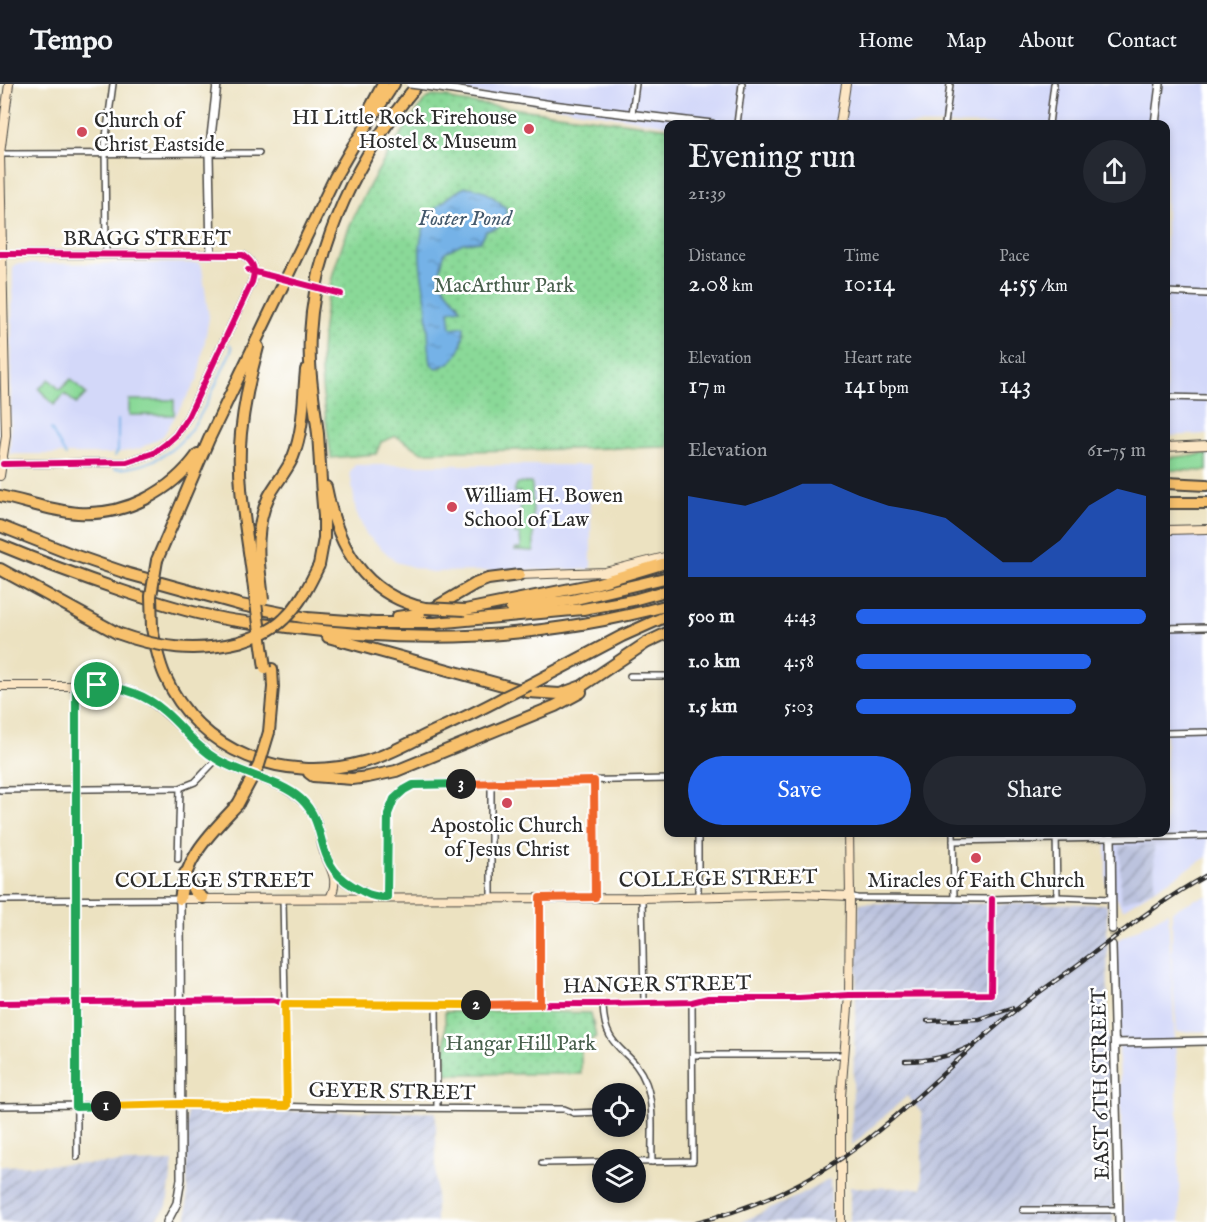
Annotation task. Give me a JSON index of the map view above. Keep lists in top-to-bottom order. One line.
{"streets":{"main road":["COLLEGE STREET"],"street":["BRAGG STREET","HANGER STREET","EAST 6TH STREET","GEYER STREET"]},"crossings":[["COLLEGE STREET","HANGER STREET"]],"water":["Foster Pond"],"parks":["MacArthur Park","Hangar Hill Park"],"places":["HI Little Rock Firehouse Hostel & Museum","Church of Christ Eastside","William H. Bowen School of Law","Apostolic Church of Jesus Christ","Miracles of Faith Church"],"page":{"header":"Tempo","nav":["Home","Map","About","Contact"],"heading":["Evening run","21:39"],"stats":[["Distance","2.08 km"],["Time","10:14"],["Pace","4:55 /km"],["Elevation","17 m"],["Heart rate","141 bpm"],["kcal","143"]],"chart":["Elevation","61–75 m"],"list":[{"name":"500 m","note":"4:43"},{"name":"1.0 km","note":"4:58"},{"name":"1.5 km","note":"5:03"}],"buttons":["Save","Share"],"pins":["3","2","1"]}}
